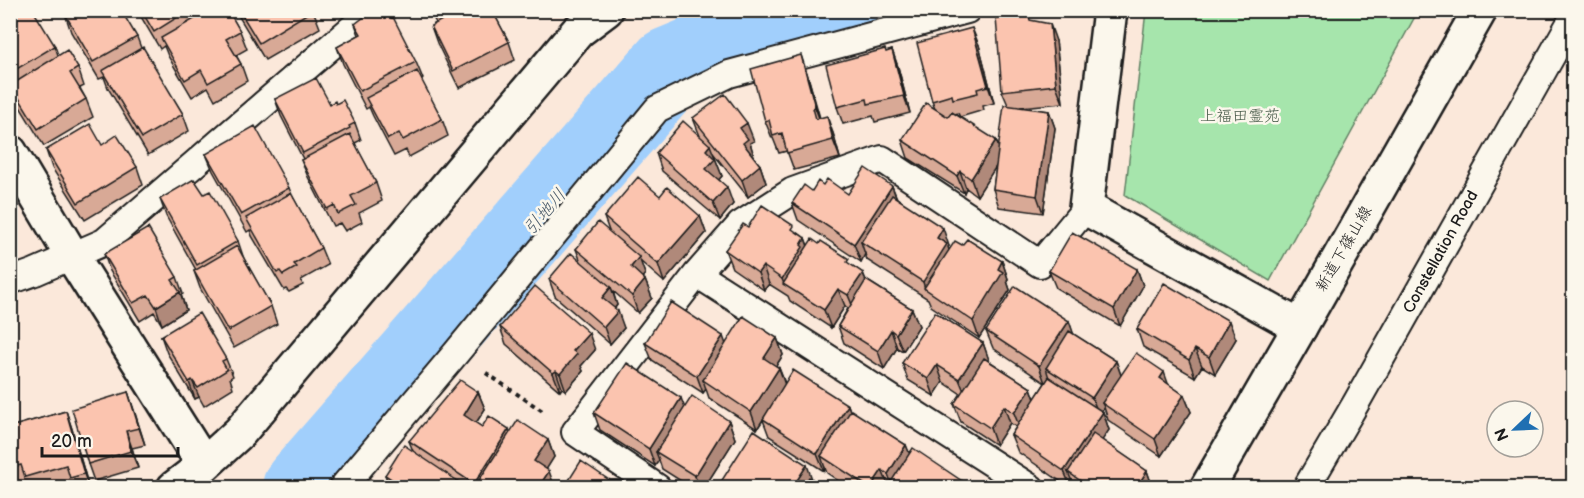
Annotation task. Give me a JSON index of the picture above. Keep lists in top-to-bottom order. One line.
{"streets":{"street":["新道下篠山線"],"lane":["Constellation Road"]},"water":["引地川"],"parks":["上福田霊苑"],"scale_bar":"20 m","north":"bottom left"}
